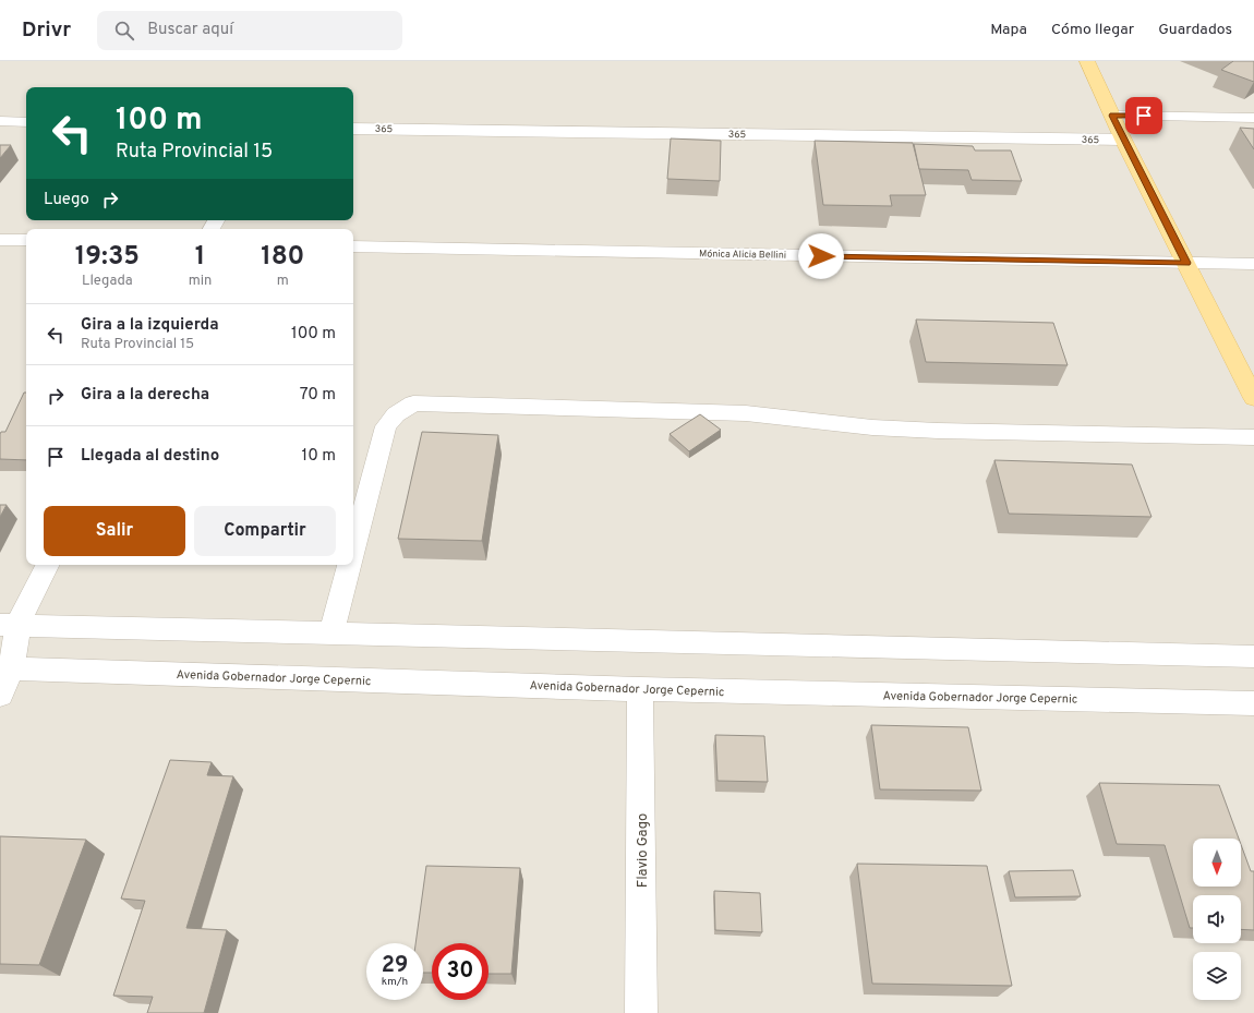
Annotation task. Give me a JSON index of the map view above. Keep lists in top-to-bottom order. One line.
{"streets":{"street":["365","Mónica Alicia Bellini","Avenida Gobernador Jorge Cepernic","Flavio Gago"]},"crossings":[["Avenida Gobernador Jorge Cepernic","Flavio Gago"]],"north":"bottom","page":{"header":"Drivr","search":"Buscar aquí","nav":["Mapa","Cómo llegar","Guardados"],"turn":["100 m","Ruta Provincial 15"],"then":"Luego","eta":["19:35","Llegada","1","min","180","m"],"list":[{"name":"Gira a la izquierda","note":"Ruta Provincial 15","value":"100 m"},{"name":"Gira a la derecha","value":"70 m"},{"name":"Llegada al destino","value":"10 m"}],"buttons":["Salir","Compartir"],"speed":"29 km/h","limit":"30"}}
